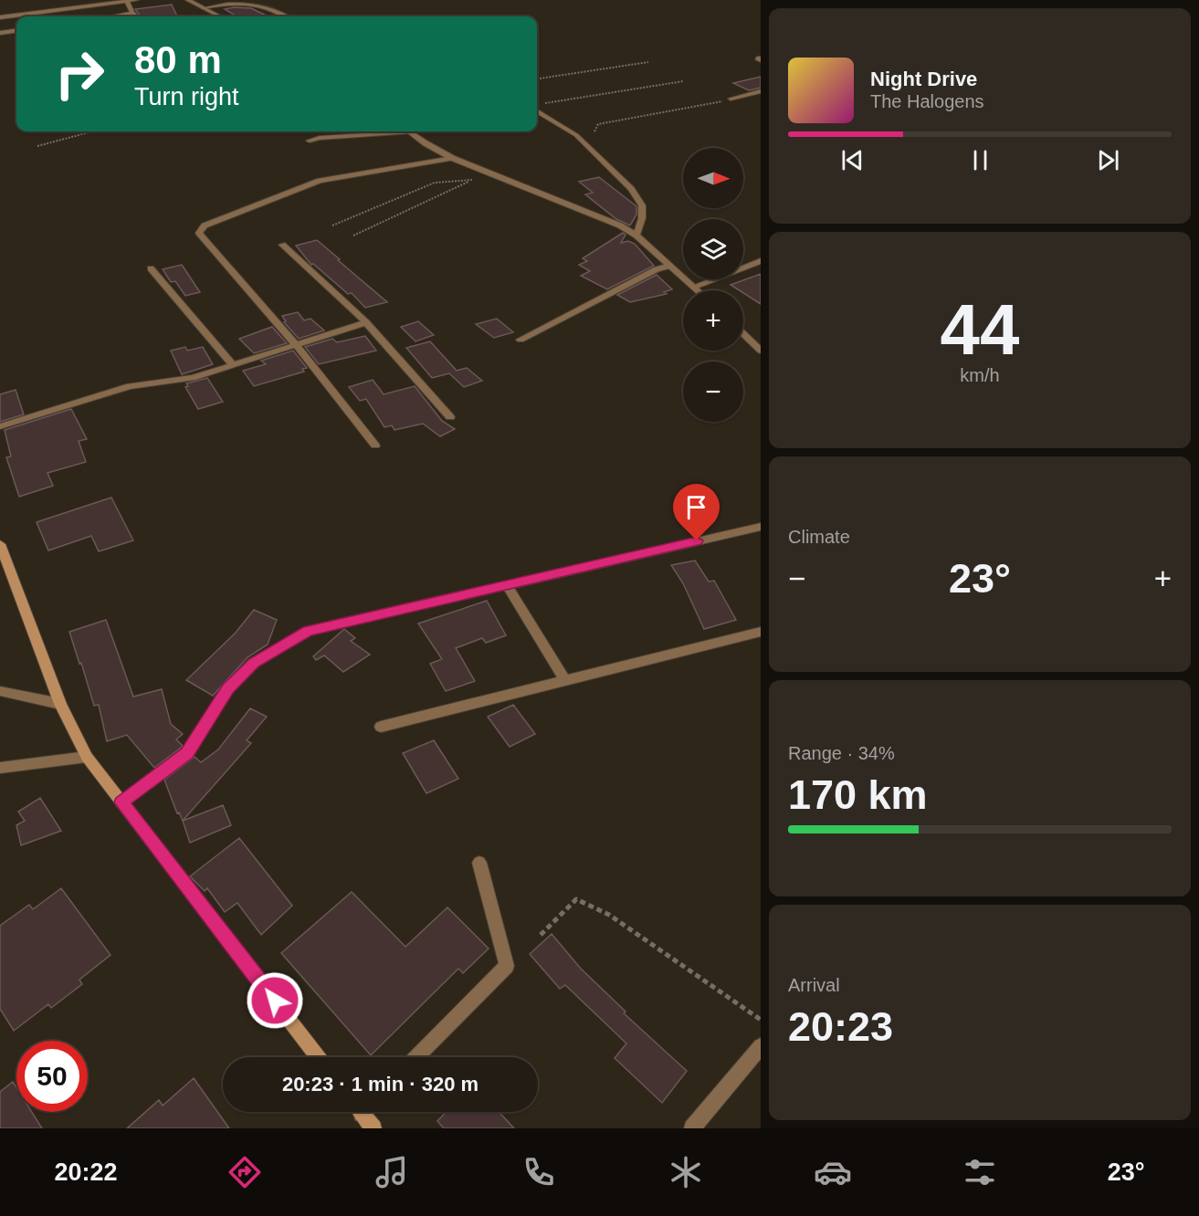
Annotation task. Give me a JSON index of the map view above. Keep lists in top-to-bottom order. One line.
{"north":"right","page":{"turn":["80 m","Turn right"],"song":["Night Drive","The Halogens"],"map_buttons":["+","−"],"tile":[["44","km/h"],"Climate",["Range · 34%","170 km"],["Arrival","20:23"]],"heat":["−","23°","+"],"limit":"50","trip":"20:23 · 1 min · 320 m","tabs":["20:22","23°"]}}
